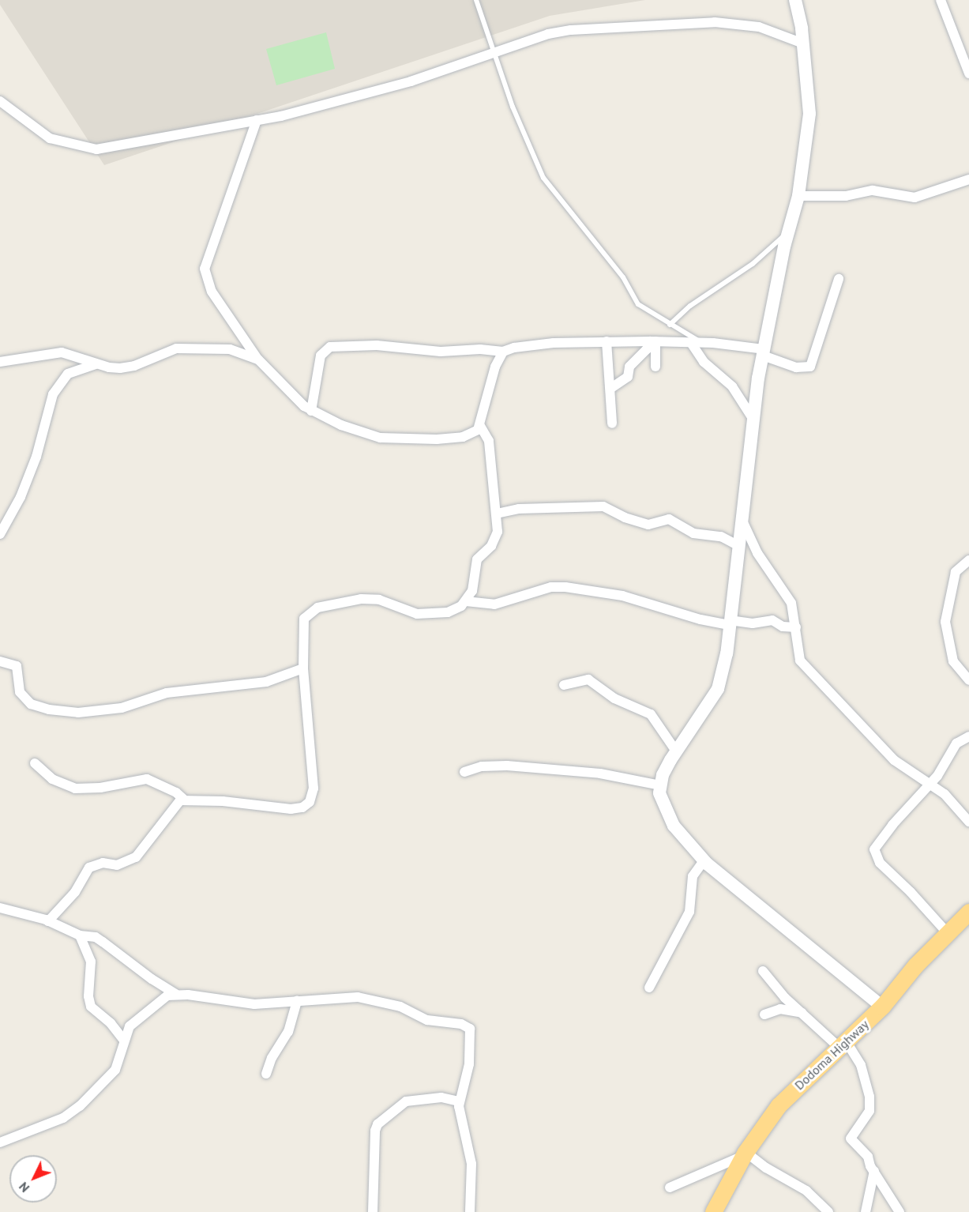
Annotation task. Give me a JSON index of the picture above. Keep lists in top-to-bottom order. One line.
{"streets":{"highway":["Dodoma Highway"]},"north":"bottom left"}
